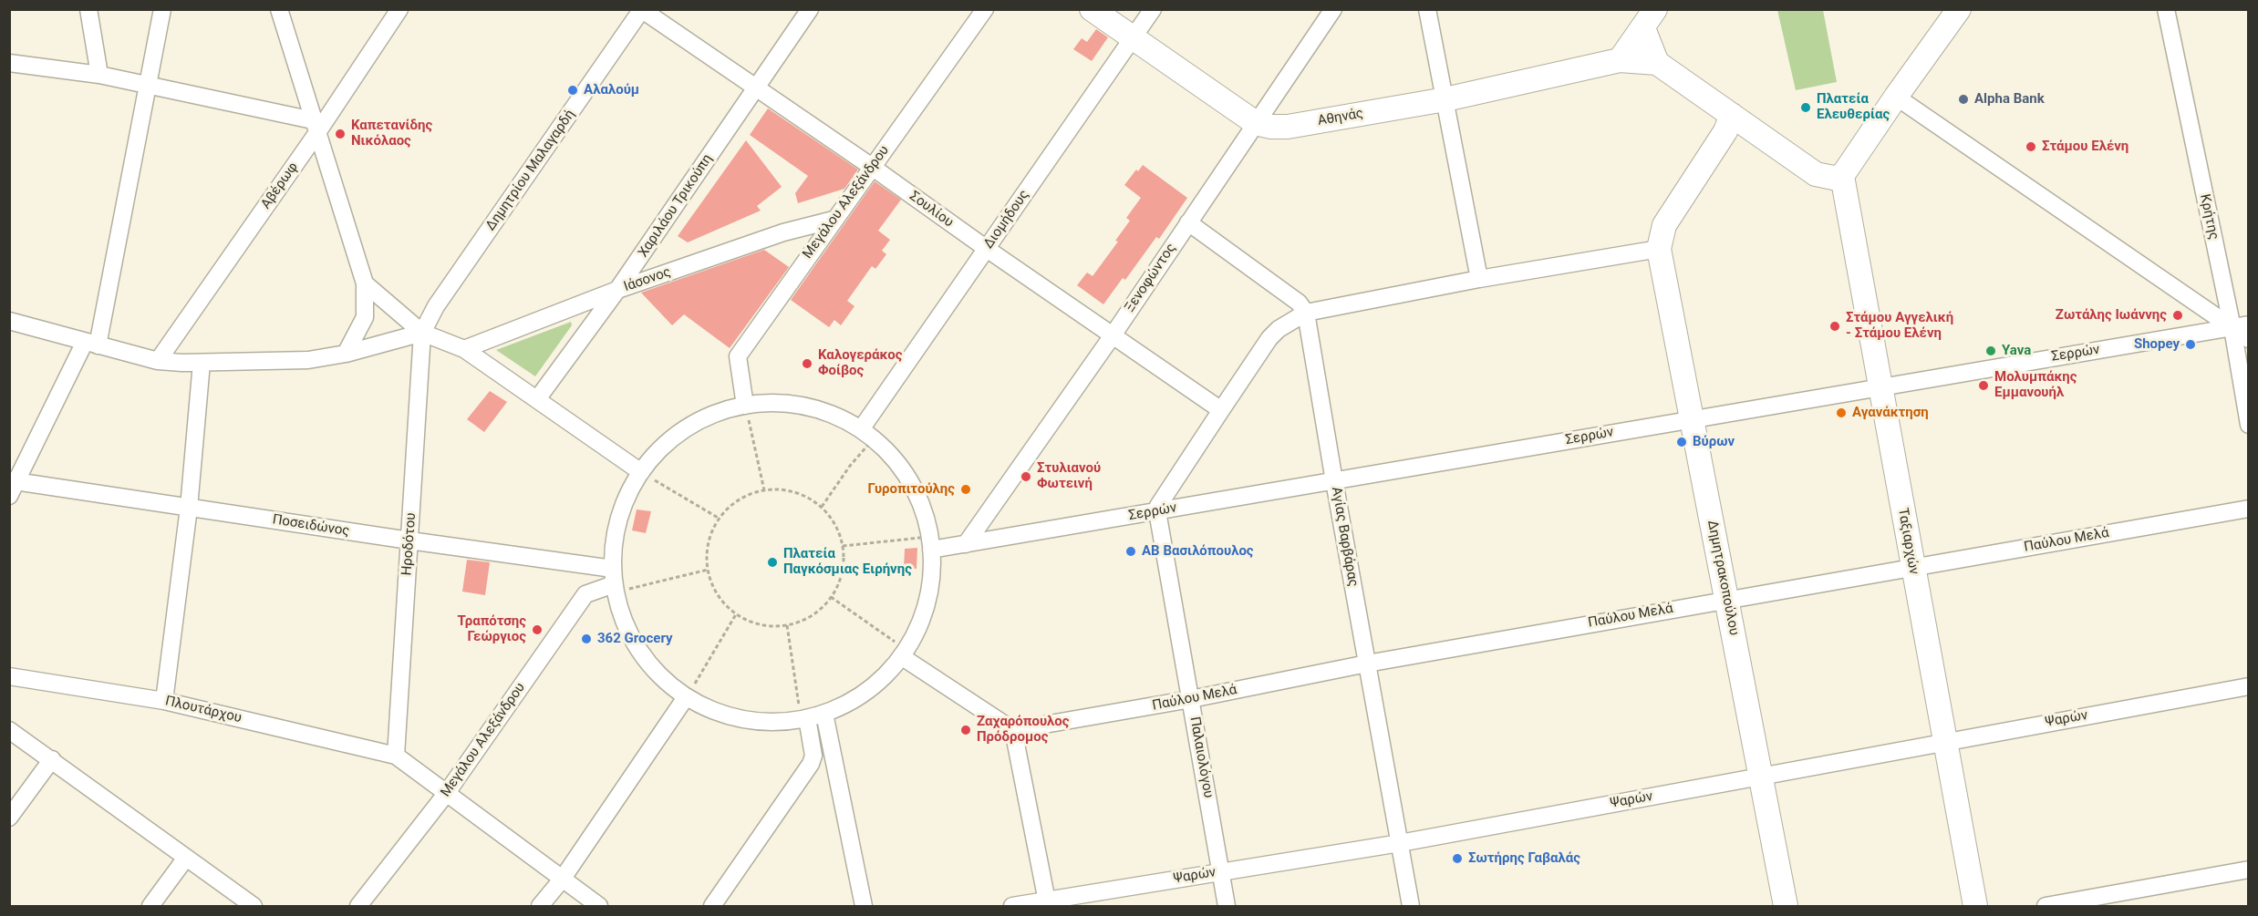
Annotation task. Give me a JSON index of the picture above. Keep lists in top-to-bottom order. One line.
{"streets":{"main road":["Αθηνάς","Ταξιαρχών","Δημητρακοπούλου"],"street":["Δημητρίου Μαλαγαρδή","Αβέρωφ","Μεγάλου Αλεξάνδρου","Χαριλάου Τρικούπη","Σουλίου","Κρήτης","Διομήδους","Ξενοφώντος","Ιάσονος","Σερρών","Ποσειδώνος","Αγίας Βαρβάρας","Παύλου Μελά","Ηροδότου","Πλουτάρχου","Ψαρών","Παλαιολόγου"]},"crossings":[["Αθηνάς","Διομήδους"],["Αθηνάς","Ξενοφώντος"],["Δημητρίου Μαλαγαρδή","Σουλίου"],["Δημητρίου Μαλαγαρδή","Ηροδότου"],["Μεγάλου Αλεξάνδρου","Σουλίου"],["Μεγάλου Αλεξάνδρου","Ιάσονος"],["Μεγάλου Αλεξάνδρου","Ποσειδώνος"],["Χαριλάου Τρικούπη","Σουλίου"],["Χαριλάου Τρικούπη","Ιάσονος"],["Σουλίου","Διομήδους"],["Σουλίου","Ξενοφώντος"],["Κρήτης","Σερρών"],["Ξενοφώντος","Σερρών"],["Σερρών","Αγίας Βαρβάρας"],["Σερρών","Ταξιαρχών"],["Σερρών","Δημητρακοπούλου"],["Σερρών","Παλαιολόγου"],["Ποσειδώνος","Ηροδότου"],["Αγίας Βαρβάρας","Παύλου Μελά"],["Αγίας Βαρβάρας","Ψαρών"],["Παύλου Μελά","Ταξιαρχών"],["Παύλου Μελά","Δημητρακοπούλου"],["Παύλου Μελά","Παλαιολόγου"],["Ταξιαρχών","Ψαρών"],["Ηροδότου","Πλουτάρχου"],["Δημητρακοπούλου","Ψαρών"],["Ψαρών","Παλαιολόγου"]],"places":["Αλαλούμ","Alpha Bank","Πλατεία Ελευθερίας","Καπετανίδης Νικόλαος","Στάμου Ελένη","Ζωτάλης Ιωάννης","Στάμου Αγγελική - Στάμου Ελένη","Shopey","Yava","Καλογεράκος Φοίβος","Μολυμπάκης Εμμανουήλ","Αγανάκτηση","Βύρων","Στυλιανού Φωτεινή","Γυροπιτούλης","ΑΒ Βασιλόπουλος","Πλατεία Παγκόσμιας Ειρήνης","Τραπότσης Γεώργιος","362 Grocery","Ζαχαρόπουλος Πρόδρομος","Σωτήρης Γαβαλάς"]}
